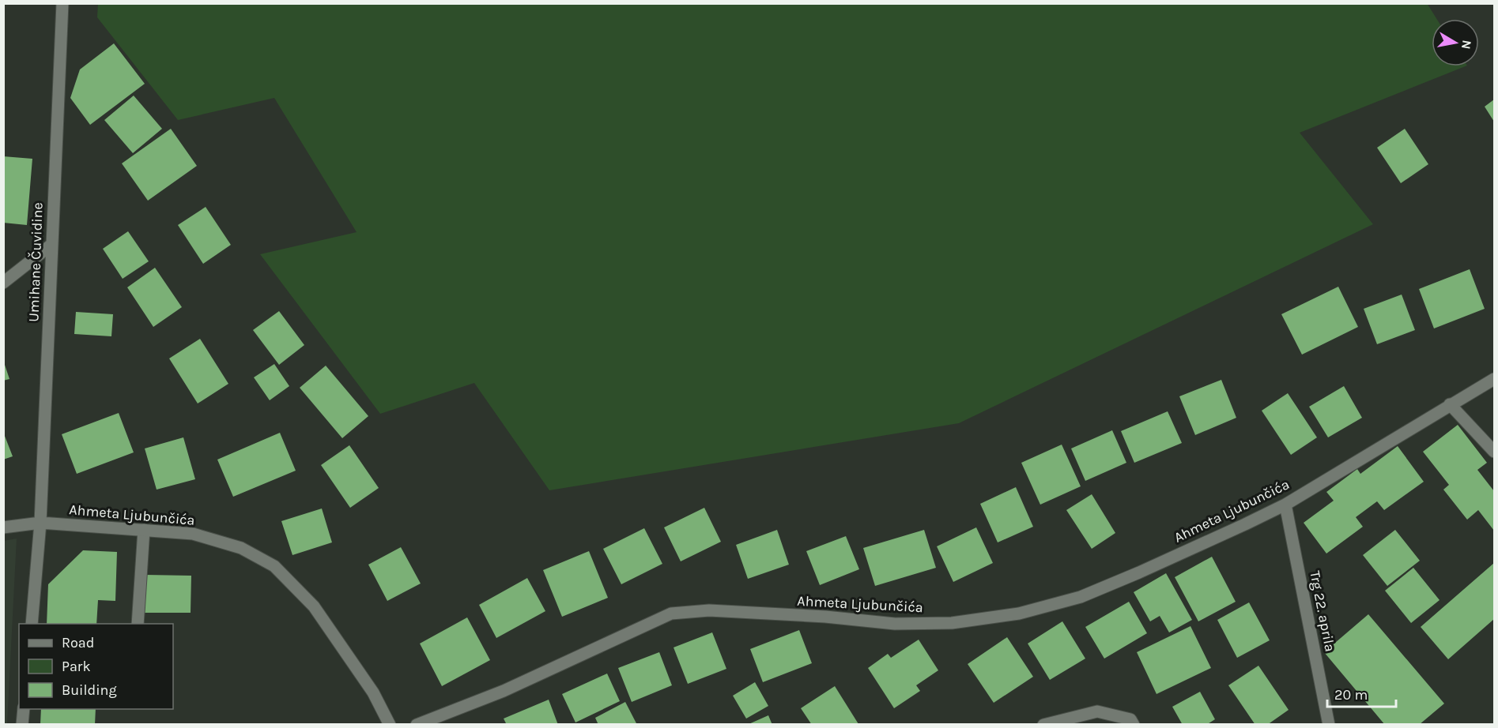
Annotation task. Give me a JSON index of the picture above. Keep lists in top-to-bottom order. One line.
{"streets":{"street":["Umihane Čuvidine","Ahmeta Ljubunčića","Trg 22. aprila"]},"crossings":[["Umihane Čuvidine","Ahmeta Ljubunčića"],["Ahmeta Ljubunčića","Trg 22. aprila"]],"legend":["Road","Park","Building"],"scale_bar":"20 m","north":"right"}
